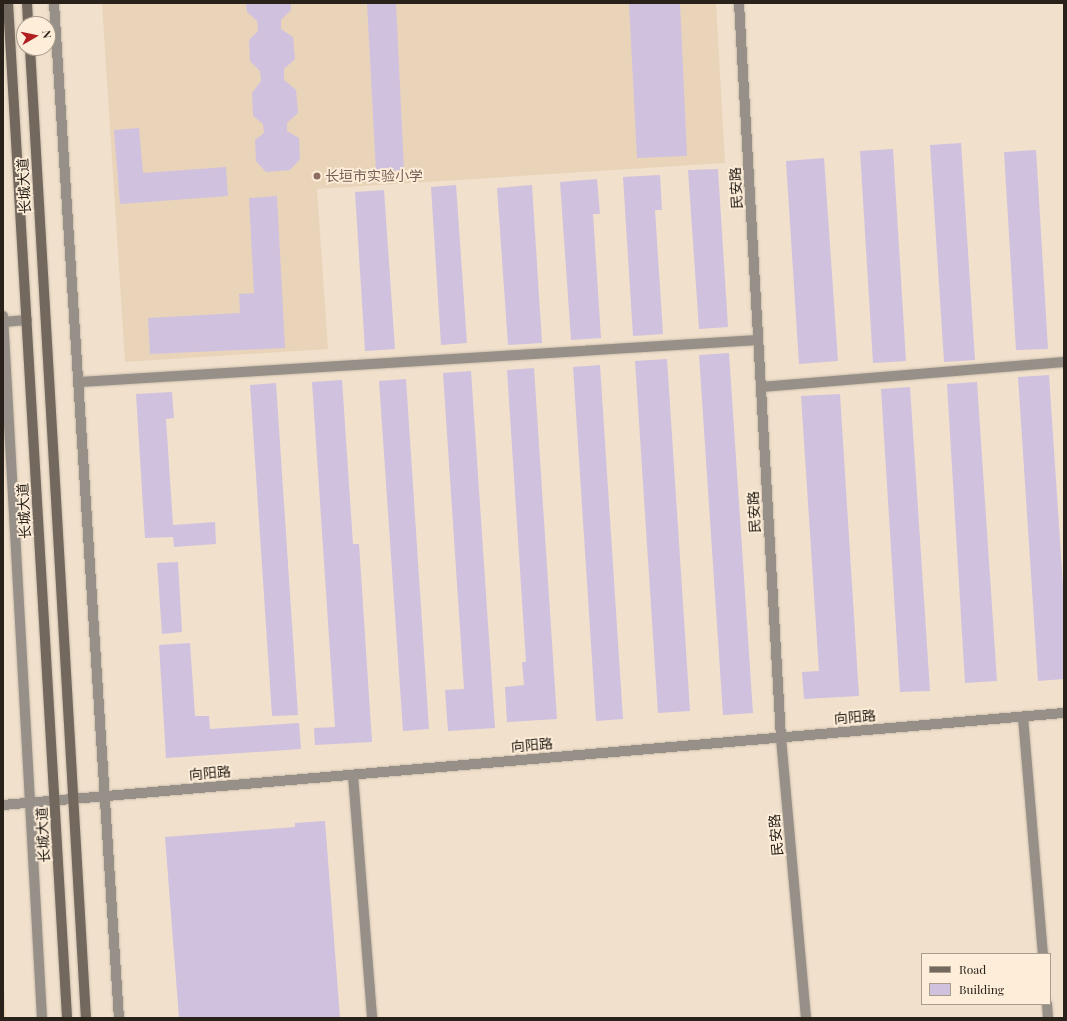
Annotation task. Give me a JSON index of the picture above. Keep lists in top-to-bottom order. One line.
{"streets":{"main road":["长城大道"],"street":["民安路","向阳路"]},"crossings":[["长城大道","向阳路"],["民安路","向阳路"]],"places":["长垣市实验小学"],"legend":["Road","Building"],"north":"right"}
